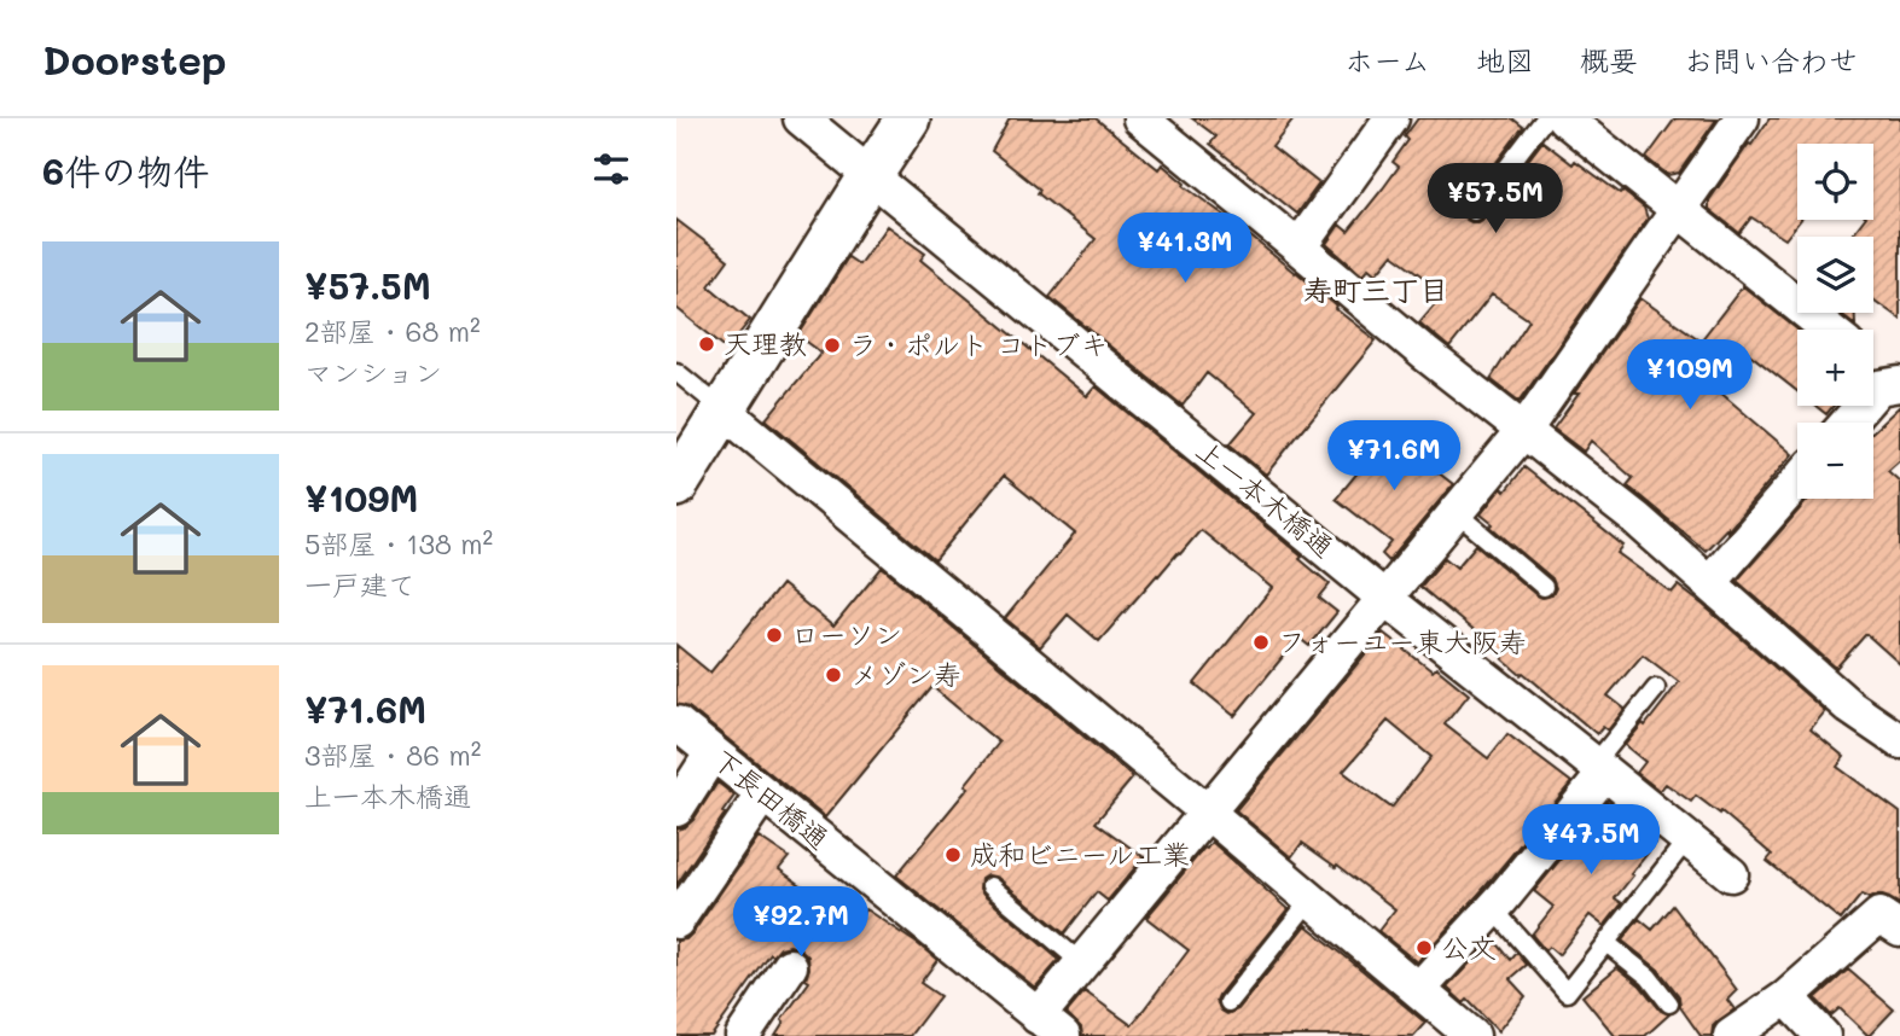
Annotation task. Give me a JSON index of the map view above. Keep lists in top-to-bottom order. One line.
{"streets":{"street":["上一本木橋通","下長田橋通"]},"districts":["寿町三丁目"],"places":["天理教","ラ・ポルト コトブキ","ローソン","フォーユー東大阪寿","メゾン寿","成和ビニール工業","公文"],"page":{"header":"Doorstep","nav":["ホーム","地図","概要","お問い合わせ"],"heading":"6件の物件","map_buttons":["+","−"],"price":["¥57.5M","¥41.3M","¥109M","¥71.6M","¥47.5M","¥92.7M"],"list":[{"name":"¥57.5M","note":"2部屋 · 68 m² · マンション"},{"name":"¥109M","note":"5部屋 · 138 m² · 一戸建て"},{"name":"¥71.6M","note":"3部屋 · 86 m² · 上一本木橋通"}]}}
